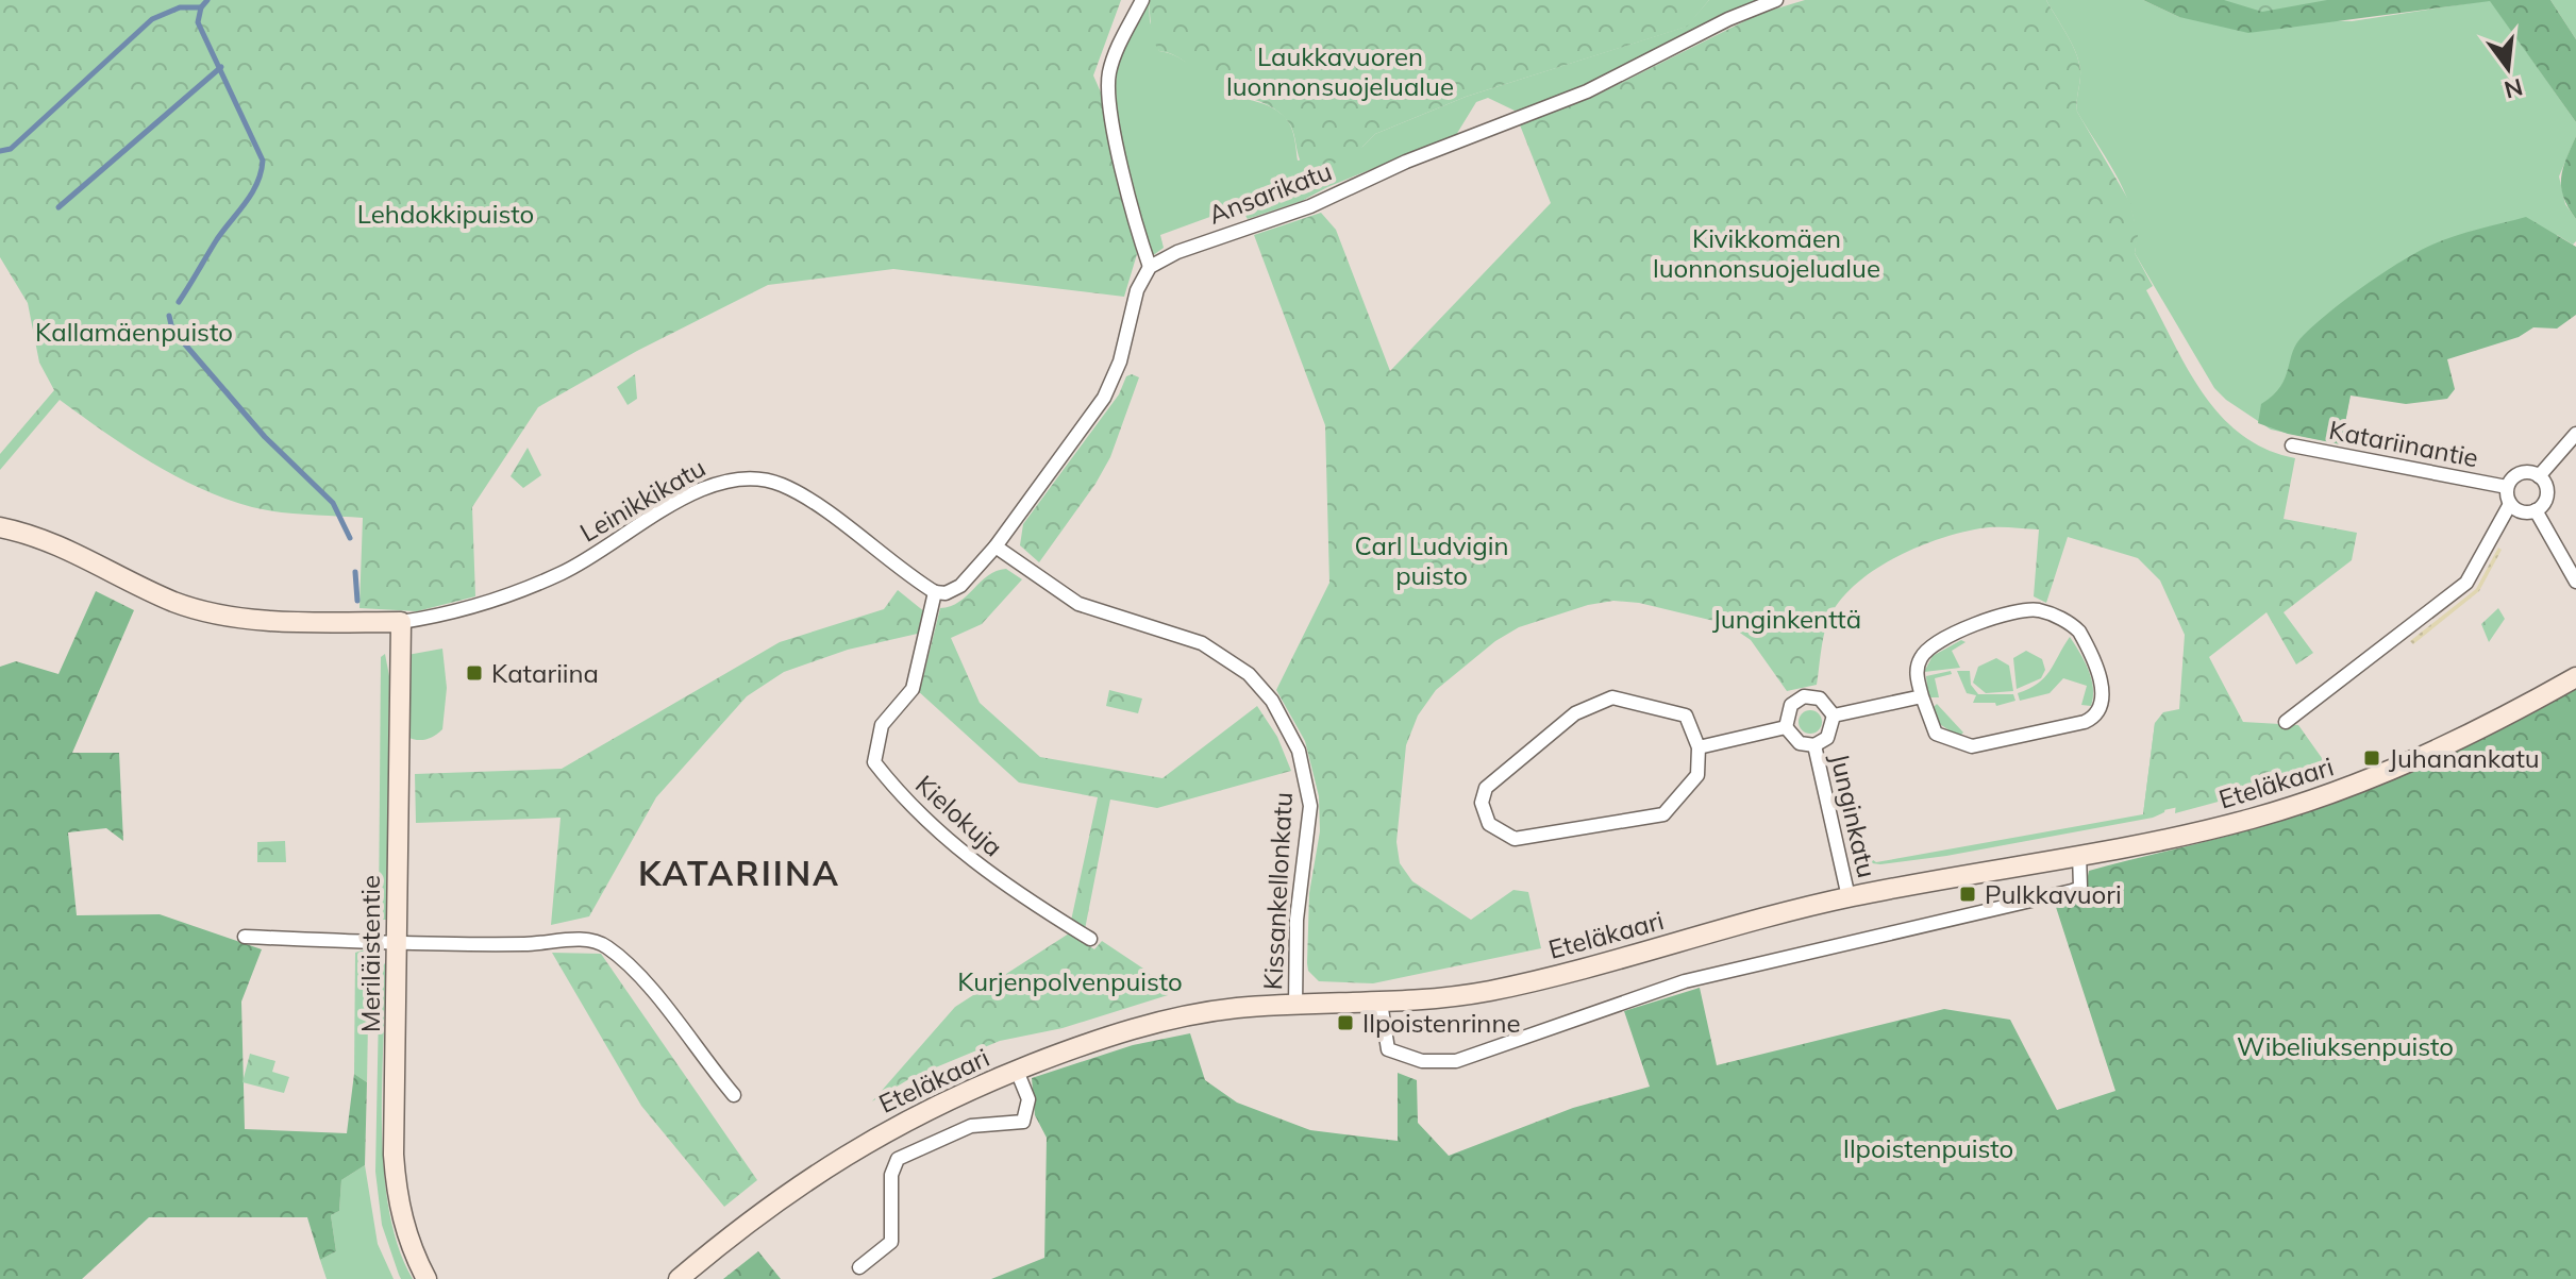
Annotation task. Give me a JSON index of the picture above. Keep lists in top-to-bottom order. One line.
{"streets":{"main road":["Eteläkaari","Meriläistentie"],"street":["Ansarikatu","Katariinantie","Leinikkikatu","Kielokuja","Junginkatu","Kissankellonkatu"]},"crossings":[["Leinikkikatu","Kielokuja"],["Leinikkikatu","Meriläistentie"],["Eteläkaari","Junginkatu"],["Eteläkaari","Kissankellonkatu"]],"districts":["KATARIINA"],"parks":["Laukkavuoren luonnonsuojelualue","Lehdokkipuisto","Kivikkomäen luonnonsuojelualue","Kallamäenpuisto","Carl Ludvigin puisto","Junginkenttä","Kurjenpolvenpuisto","Wibeliuksenpuisto","Ilpoistenpuisto"],"places":{"transit":["Katariina","Juhanankatu","Pulkkavuori","Ilpoistenrinne"]},"north":"bottom"}
